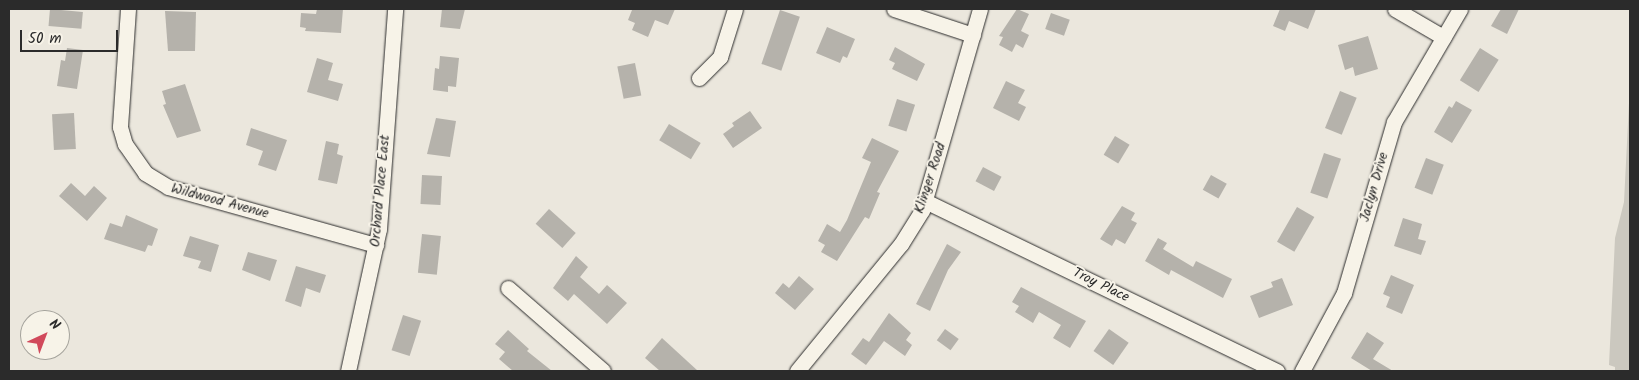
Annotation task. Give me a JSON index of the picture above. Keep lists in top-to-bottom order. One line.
{"streets":{"street":["Klinger Road","Jaclyn Drive","Orchard Place East","Wildwood Avenue","Troy Place"]},"crossings":[["Klinger Road","Troy Place"],["Orchard Place East","Wildwood Avenue"]],"scale_bar":"50 m","north":"top right"}
